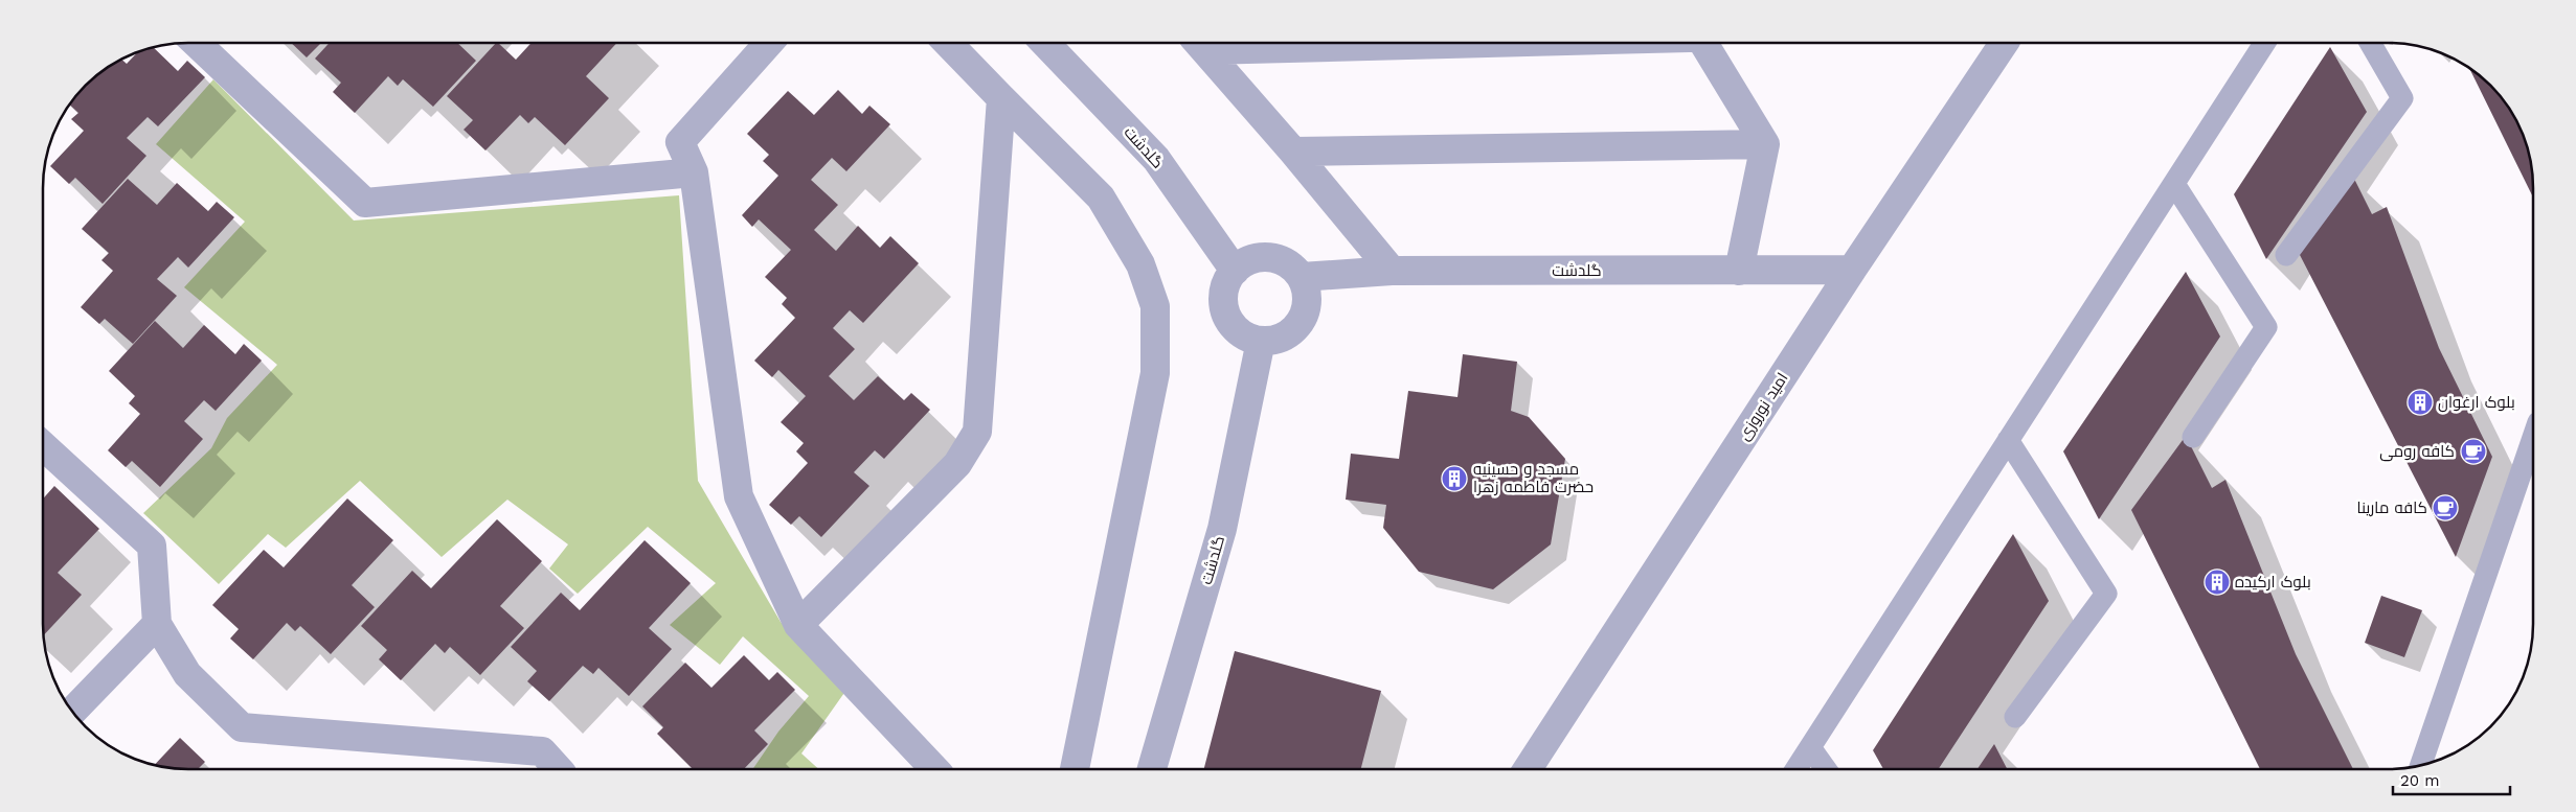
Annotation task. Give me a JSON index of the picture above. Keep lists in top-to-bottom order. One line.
{"streets":{"street":["گلدشت","امید نوروزی"]},"crossings":[["گلدشت","امید نوروزی"]],"places":{"building":["بلوک ارغوان","مسجد و حسینیه حضرت فاطمه زهرا","بلوک ارکیده"],"cafe":["کافه رومی","کافه مارینا"]},"scale_bar":"20 m"}
